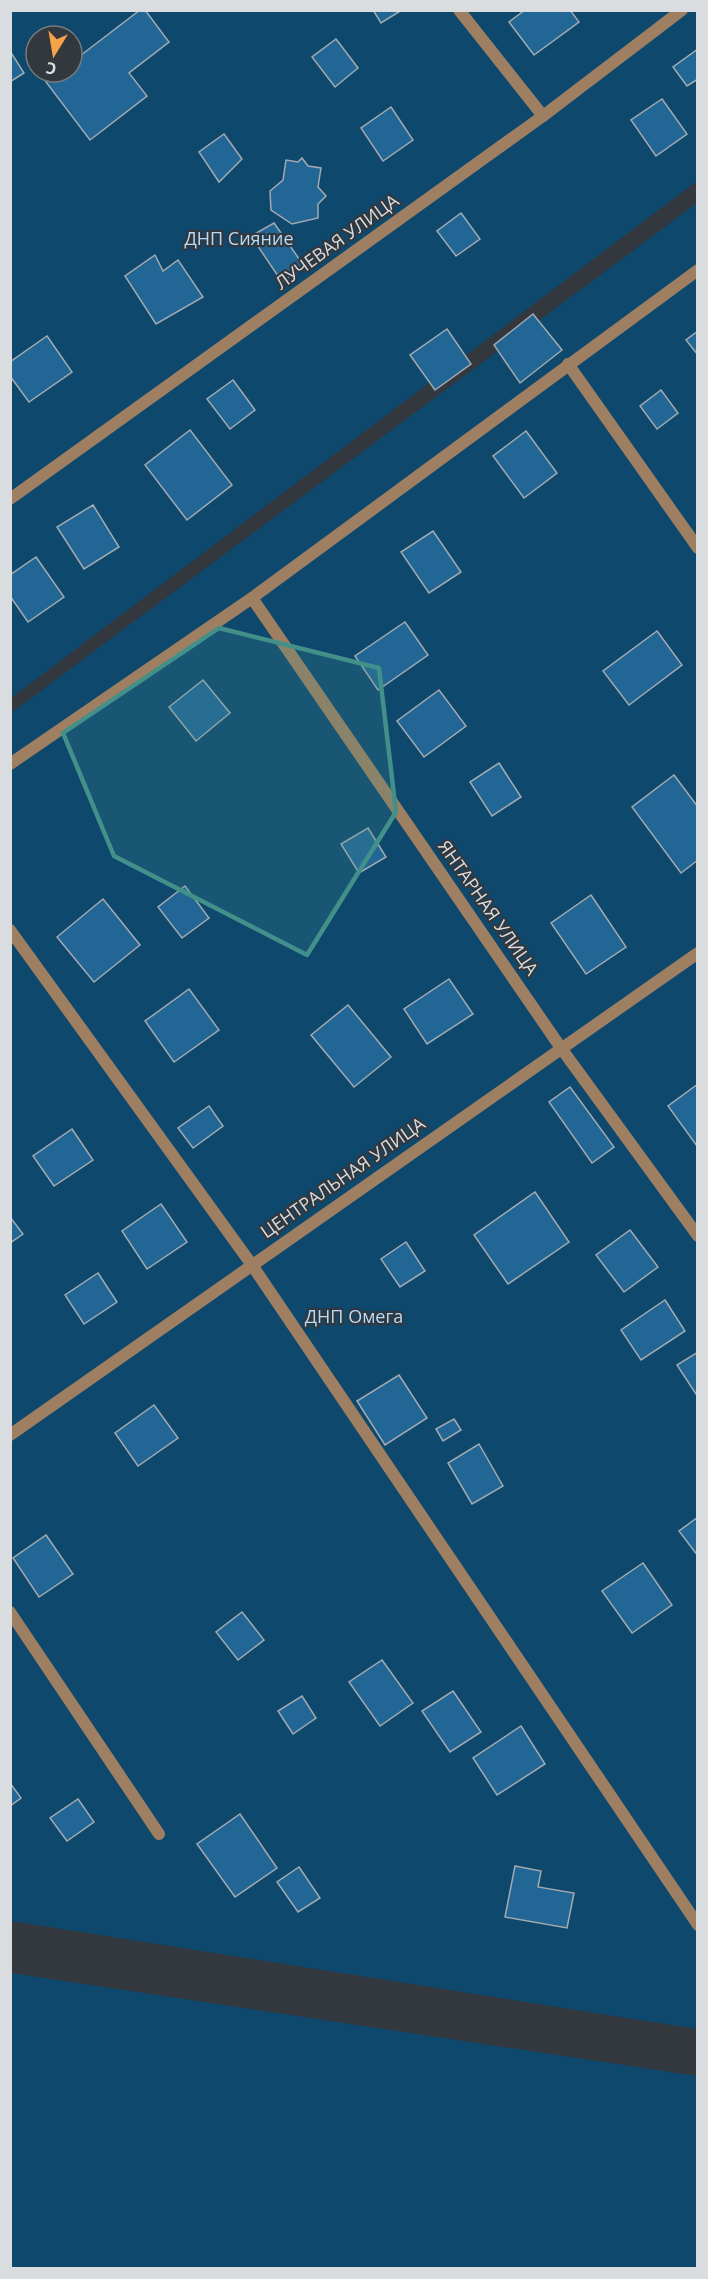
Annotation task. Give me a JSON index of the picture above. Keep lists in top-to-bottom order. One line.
{"streets":{"street":["ЛУЧЕВАЯ УЛИЦА","ЯНТАРНАЯ УЛИЦА","ЦЕНТРАЛЬНАЯ УЛИЦА"]},"crossings":[["ЯНТАРНАЯ УЛИЦА","ЦЕНТРАЛЬНАЯ УЛИЦА"]],"parks":["ДНП Сияние","ДНП Омега"],"north":"bottom"}
